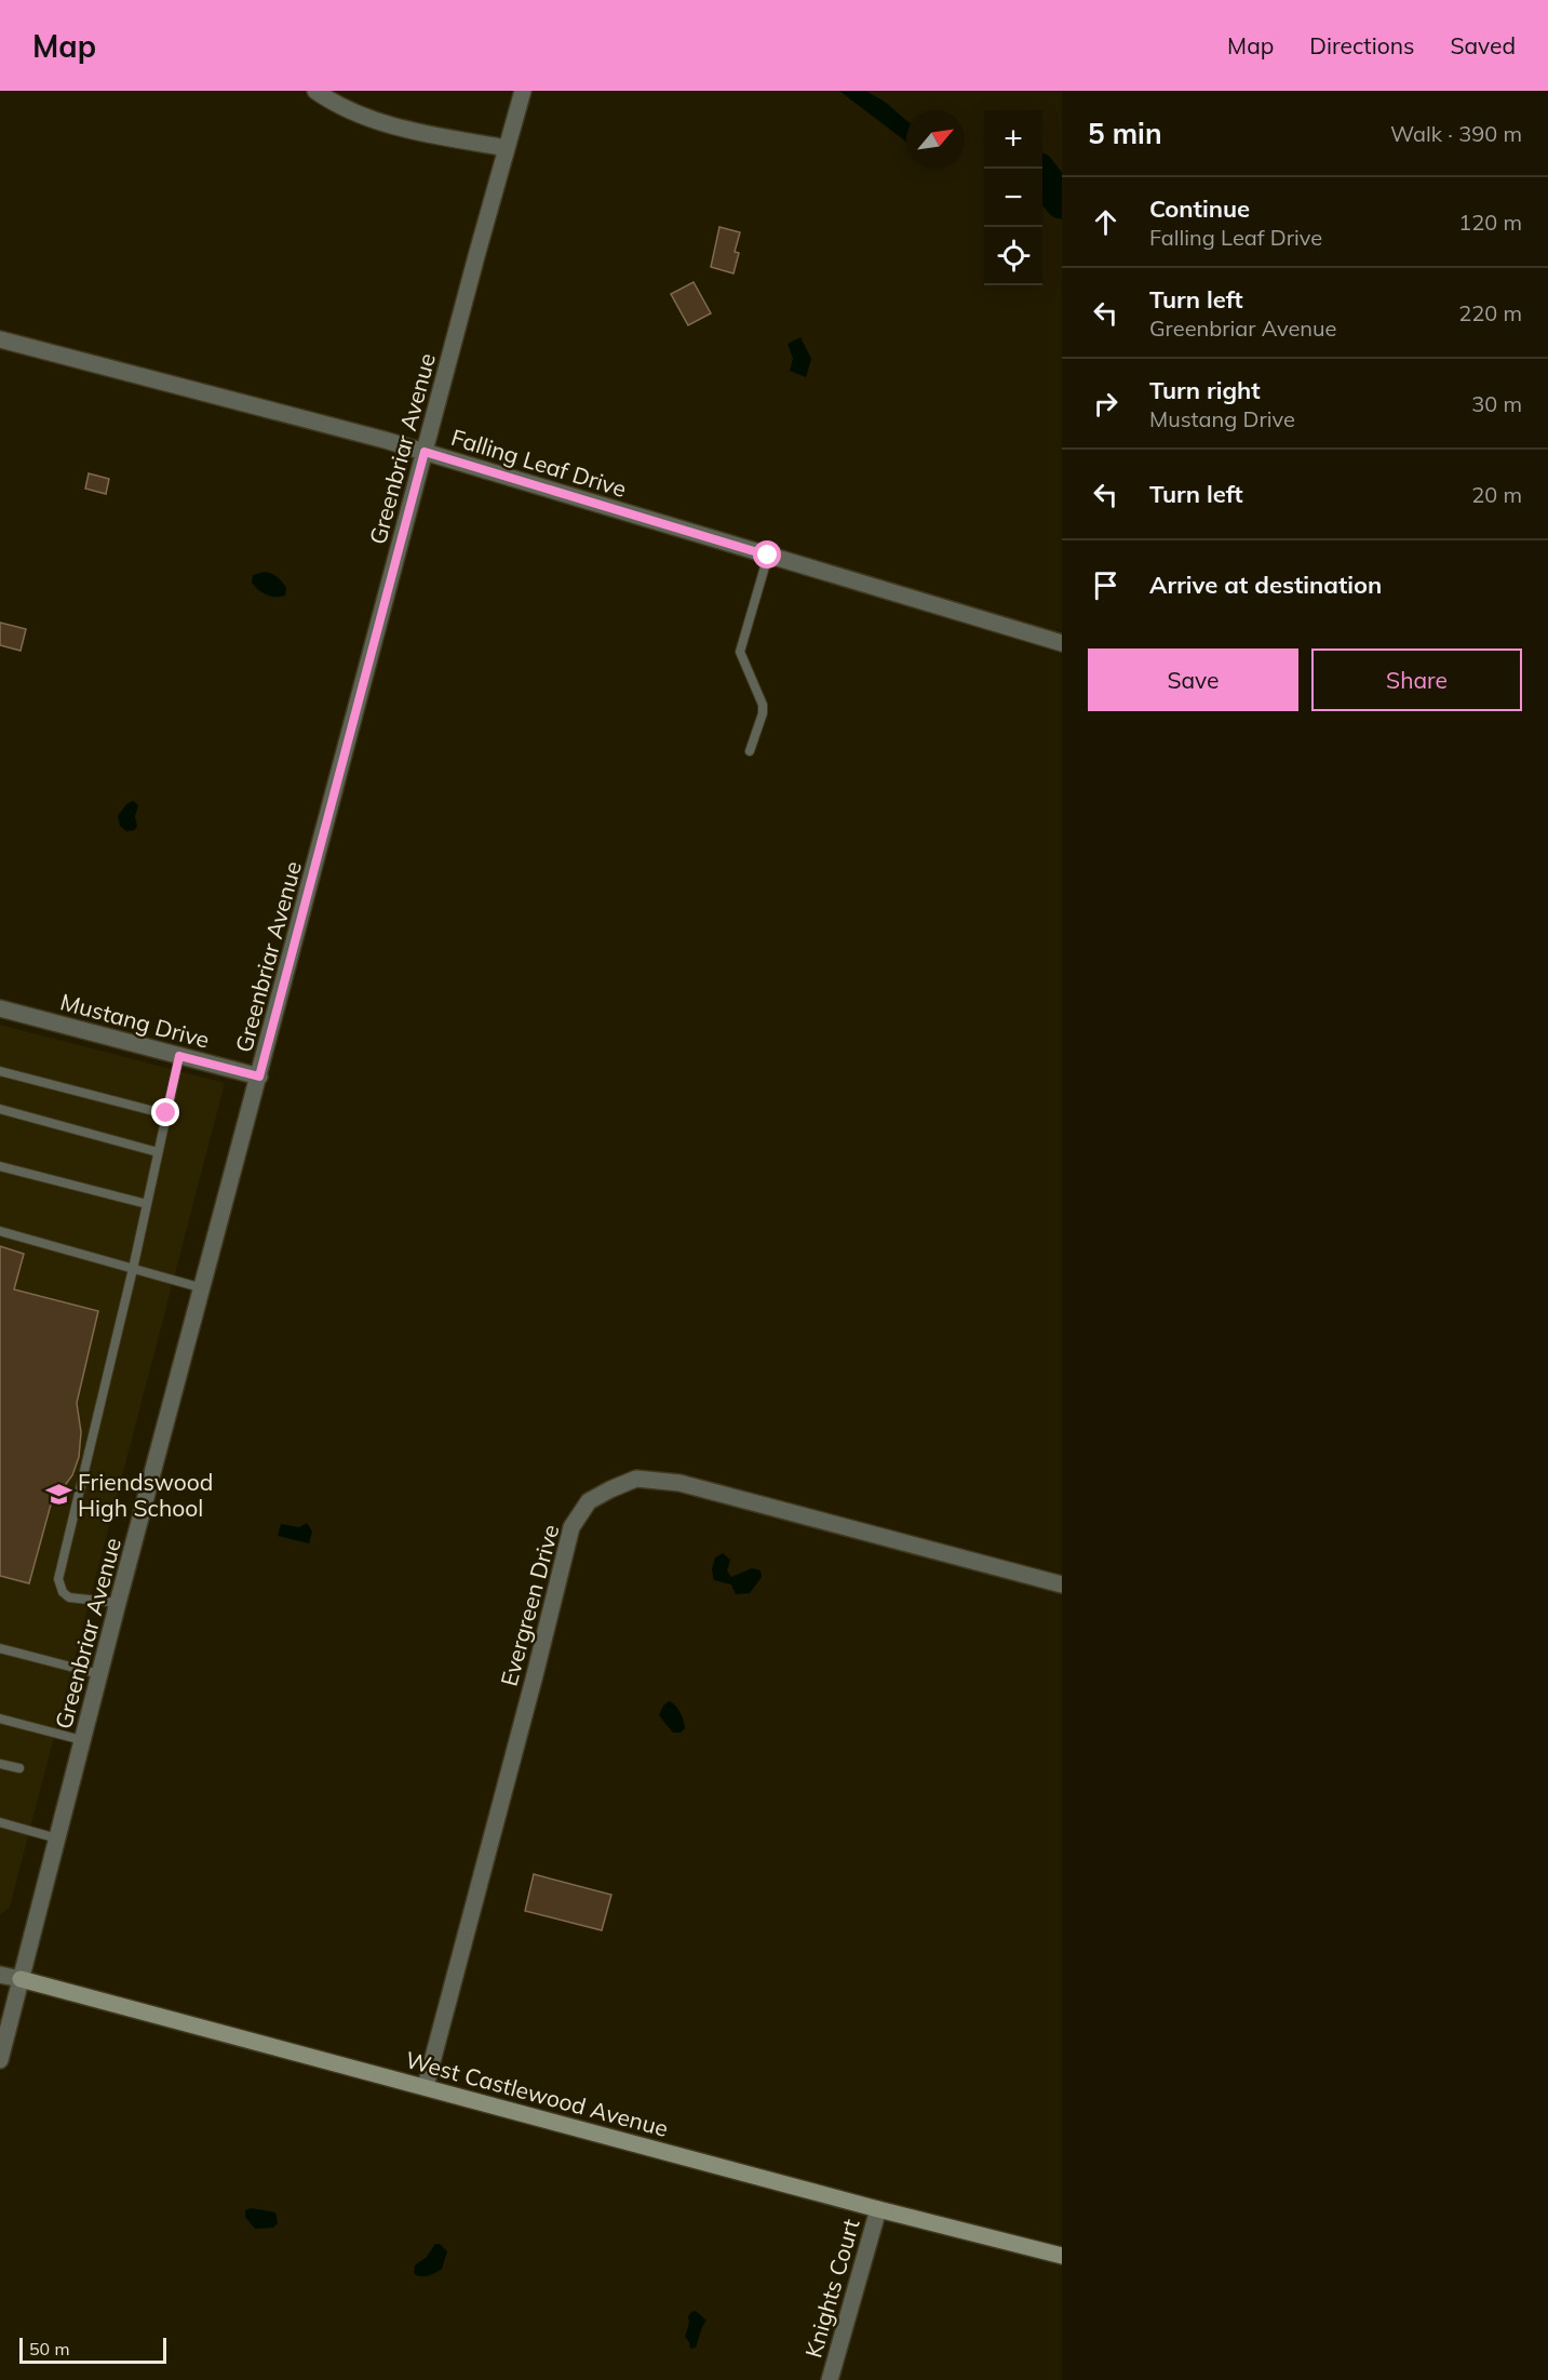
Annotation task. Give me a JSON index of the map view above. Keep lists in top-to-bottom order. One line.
{"streets":{"street":["Greenbriar Avenue","Falling Leaf Drive","Mustang Drive","Evergreen Drive","West Castlewood Avenue","Knights Court"]},"crossings":[["Greenbriar Avenue","Falling Leaf Drive"],["Greenbriar Avenue","Mustang Drive"],["Greenbriar Avenue","West Castlewood Avenue"],["Evergreen Drive","West Castlewood Avenue"],["West Castlewood Avenue","Knights Court"]],"places":{"school or university":["Friendswood High School"]},"scale_bar":"50 m","north":"top right","page":{"header":"Map","nav":["Map","Directions","Saved"],"heading":["5 min","Walk · 390 m"],"map_buttons":["+","−"],"list":[["Continue","Falling Leaf Drive","120 m"],["Turn left","Greenbriar Avenue","220 m"],["Turn right","Mustang Drive","30 m"],["Turn left","20 m"],"Arrive at destination"],"buttons":["Save","Share"],"scale":"50 m"}}
